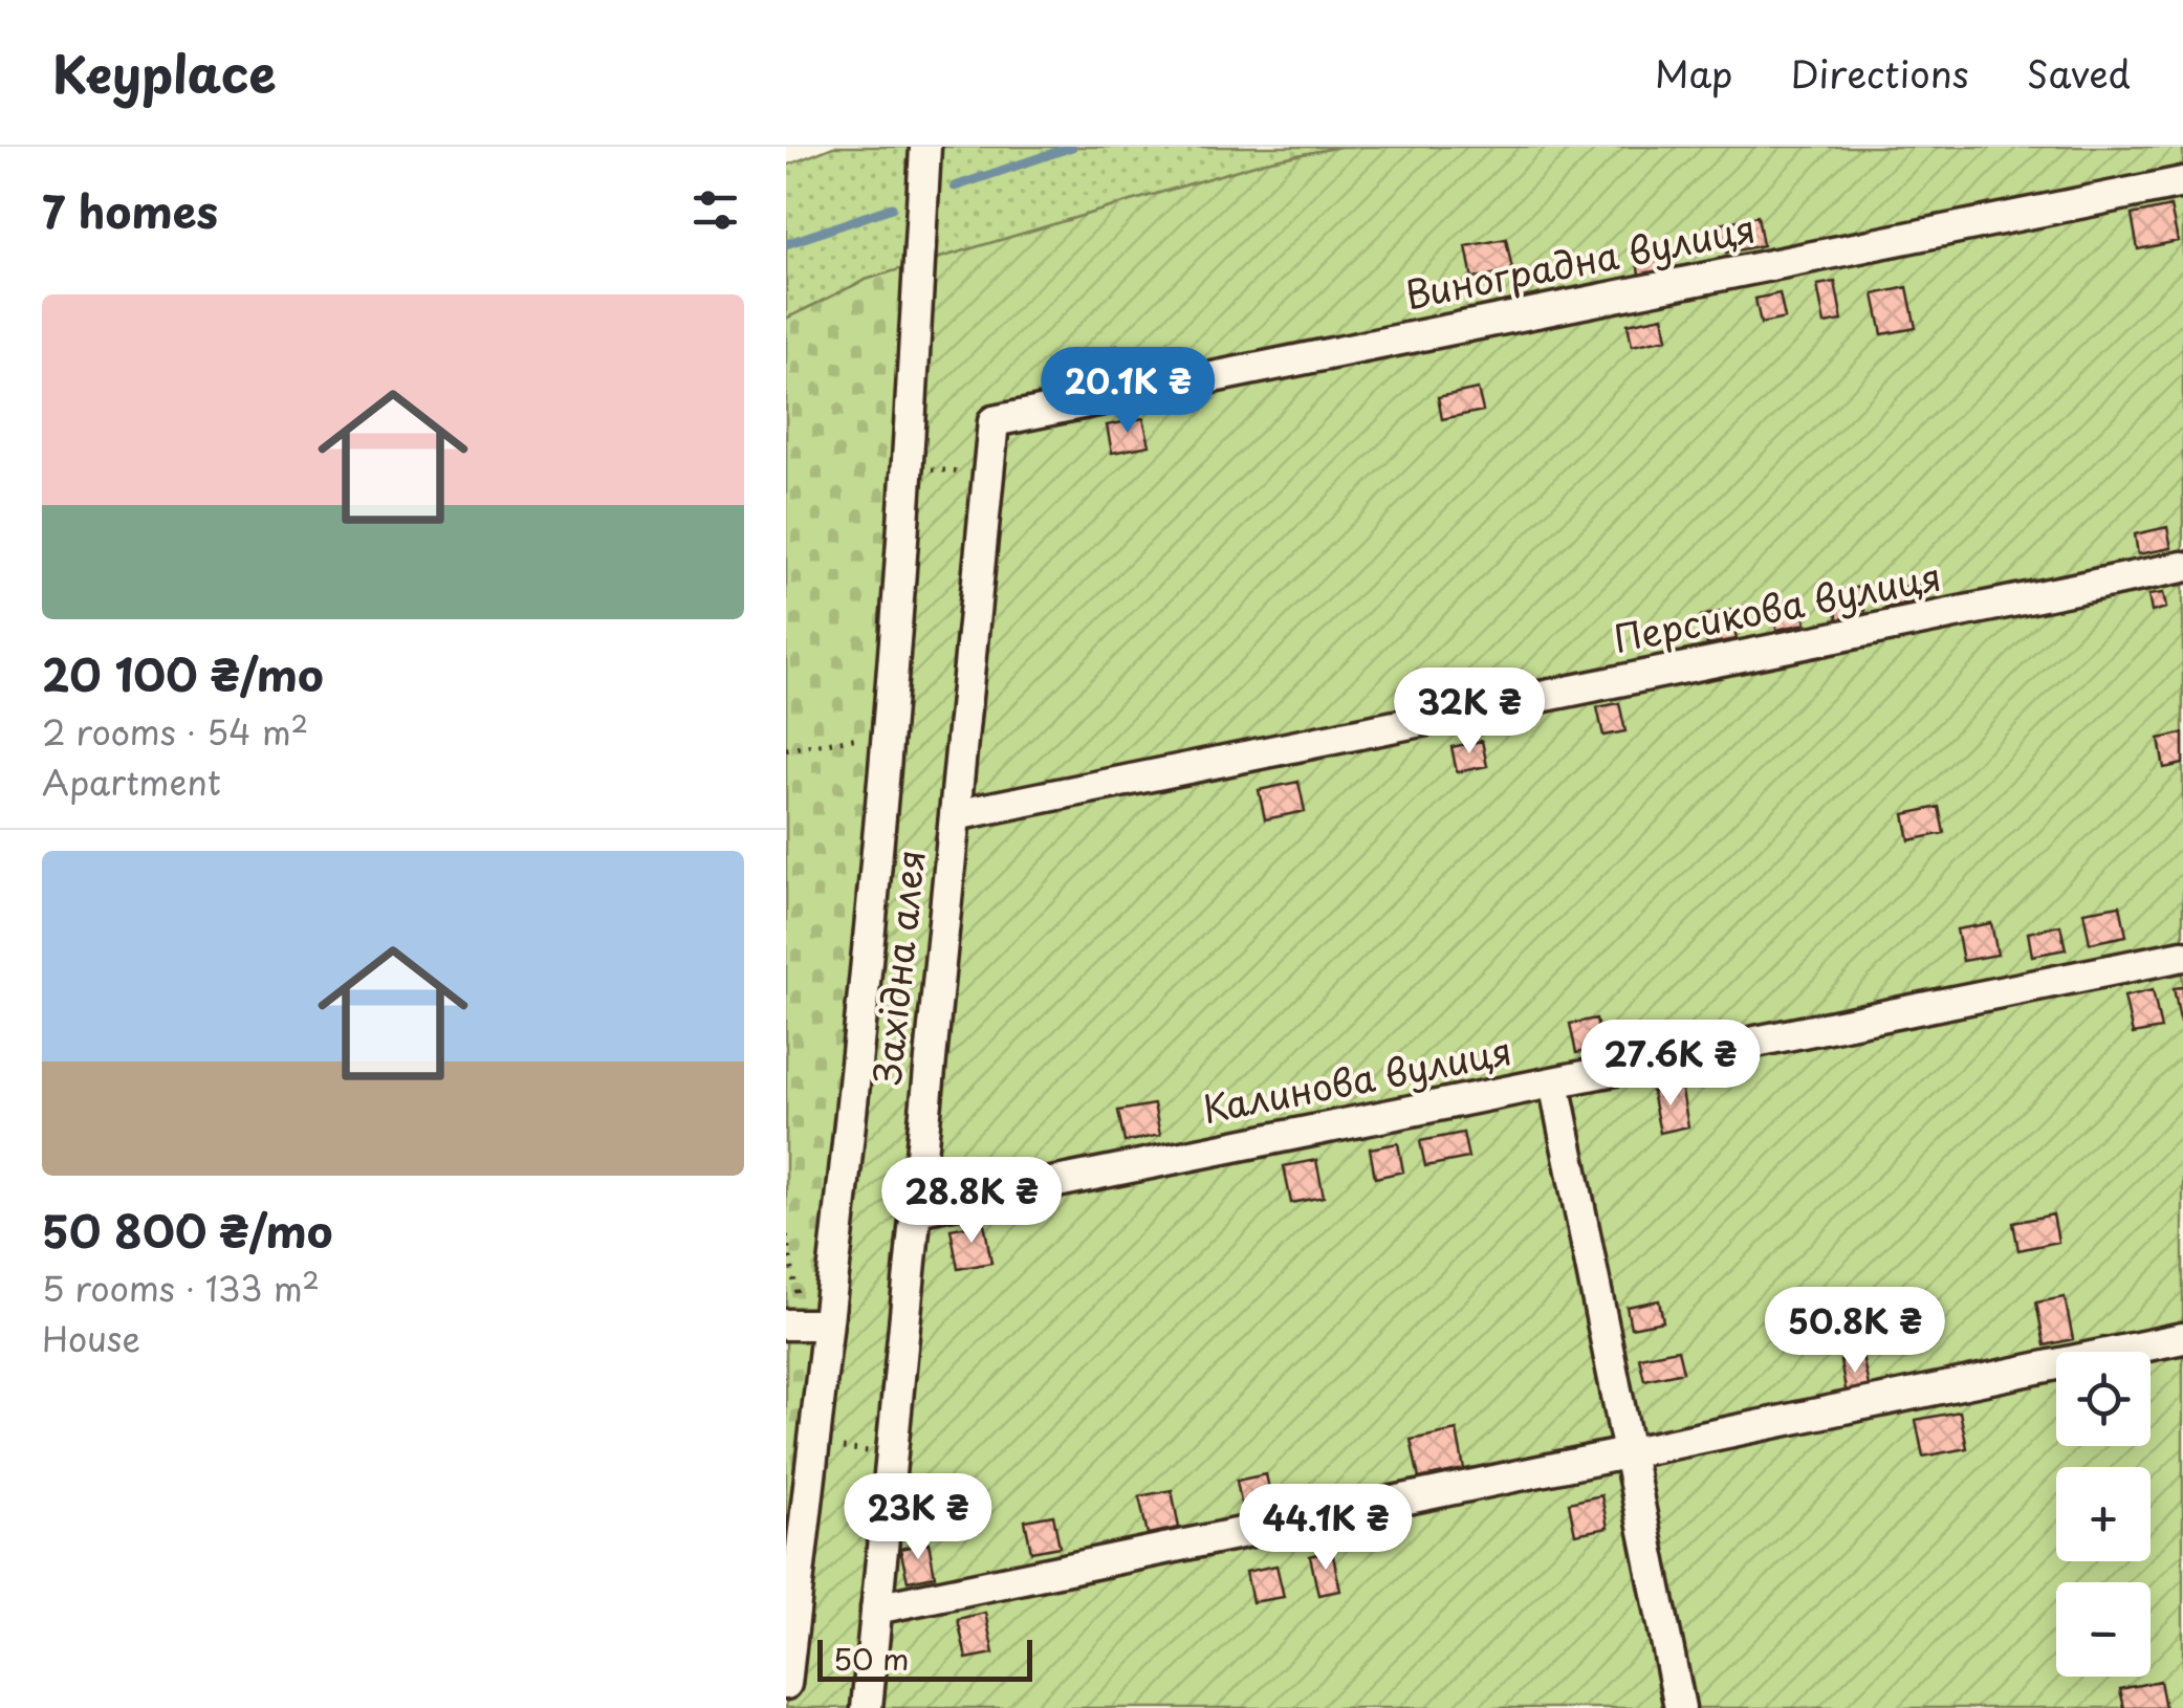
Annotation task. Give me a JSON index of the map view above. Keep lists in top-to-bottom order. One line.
{"streets":{"street":["Виноградна вулиця","Персикова вулиця","Західна алея","Калинова вулиця"]},"crossings":[["Виноградна вулиця","Західна алея"],["Персикова вулиця","Західна алея"],["Західна алея","Калинова вулиця"]],"scale_bar":"50 m","page":{"header":"Keyplace","nav":["Map","Directions","Saved"],"heading":"7 homes","list":[{"name":"20 100 ₴/mo","note":"2 rooms · 54 m² · Apartment"},{"name":"50 800 ₴/mo","note":"5 rooms · 133 m² · House"}],"price":["20.1K ₴","32K ₴","27.6K ₴","28.8K ₴","50.8K ₴","23K ₴","44.1K ₴"],"map_buttons":["+","−"],"scale":"50 m"}}
